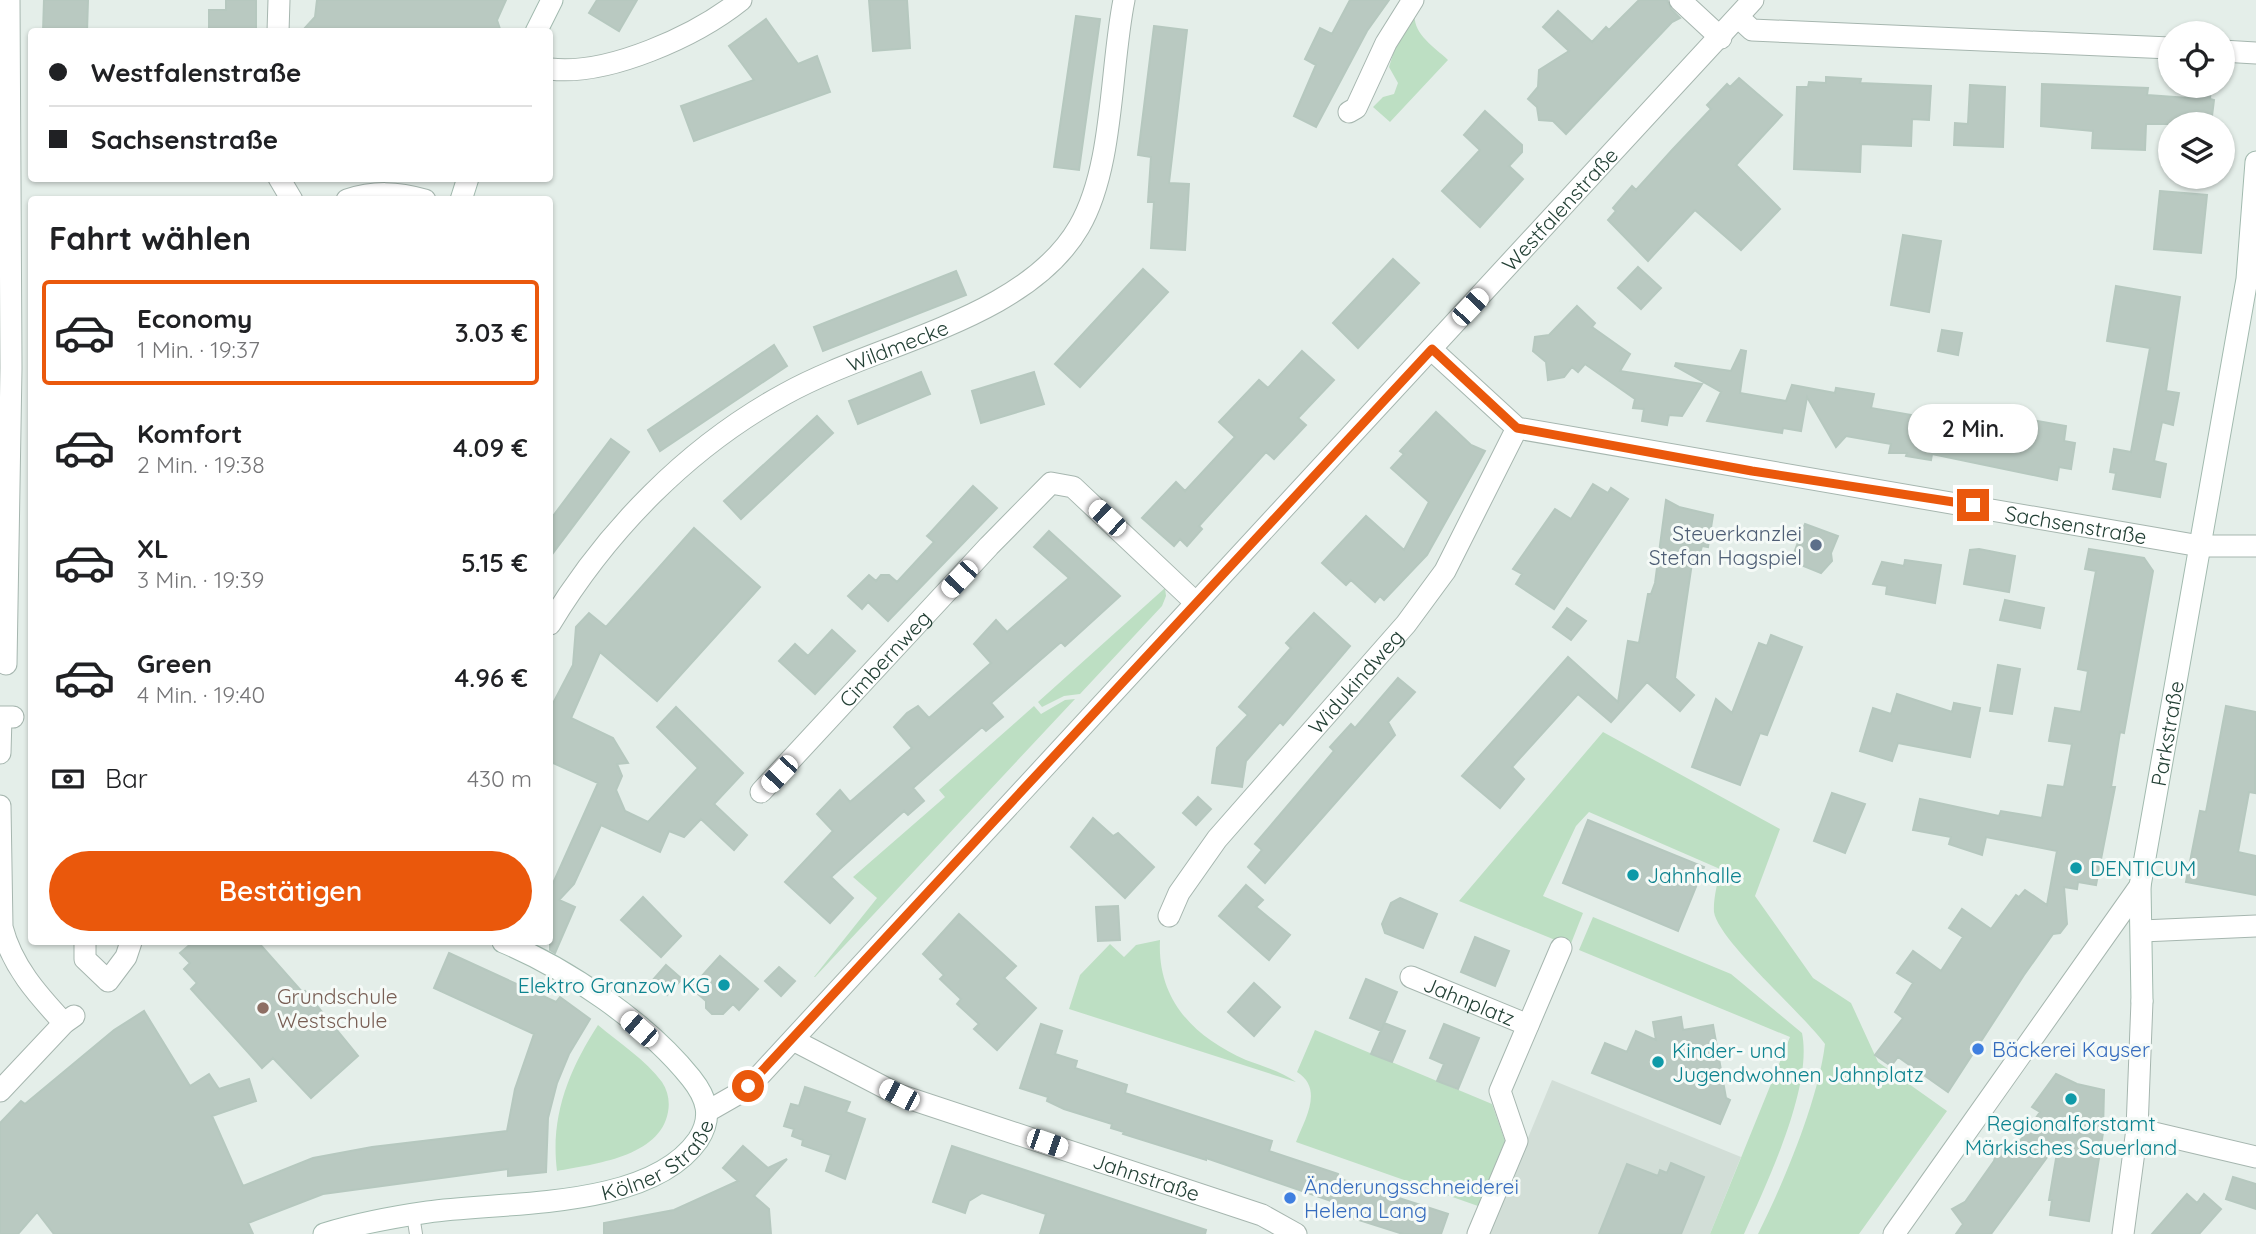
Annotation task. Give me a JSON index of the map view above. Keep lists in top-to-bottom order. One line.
{"streets":{"street":["Westfalenstraße","Wildmecke","Sachsenstraße","Cimbernweg","Widukindweg","Parkstraße","Jahnplatz","Kölner Straße","Jahnstraße"]},"crossings":[["Westfalenstraße","Cimbernweg"],["Westfalenstraße","Kölner Straße"],["Westfalenstraße","Jahnstraße"],["Sachsenstraße","Widukindweg"],["Sachsenstraße","Parkstraße"]],"places":["Steuerkanzlei Stefan Hagspiel","DENTICUM","Jahnhalle","Elektro Granzow KG","Grundschule Westschule","Bäckerei Kayser","Kinder- und Jugendwohnen Jahnplatz","Regionalforstamt Märkisches Sauerland","Änderungsschneiderei Helena Lang"],"page":{"banner":["Westfalenstraße","Sachsenstraße"],"heading":"Fahrt wählen","list":[{"name":"Economy","note":"1 Min. · 19:37","value":"3.03 €"},{"name":"Komfort","note":"2 Min. · 19:38","value":"4.09 €"},{"name":"XL","note":"3 Min. · 19:39","value":"5.15 €"},{"name":"Green","note":"4 Min. · 19:40","value":"4.96 €"}],"bubble":"2 Min.","pay":["Bar","430 m"],"buttons":"Bestätigen"}}
